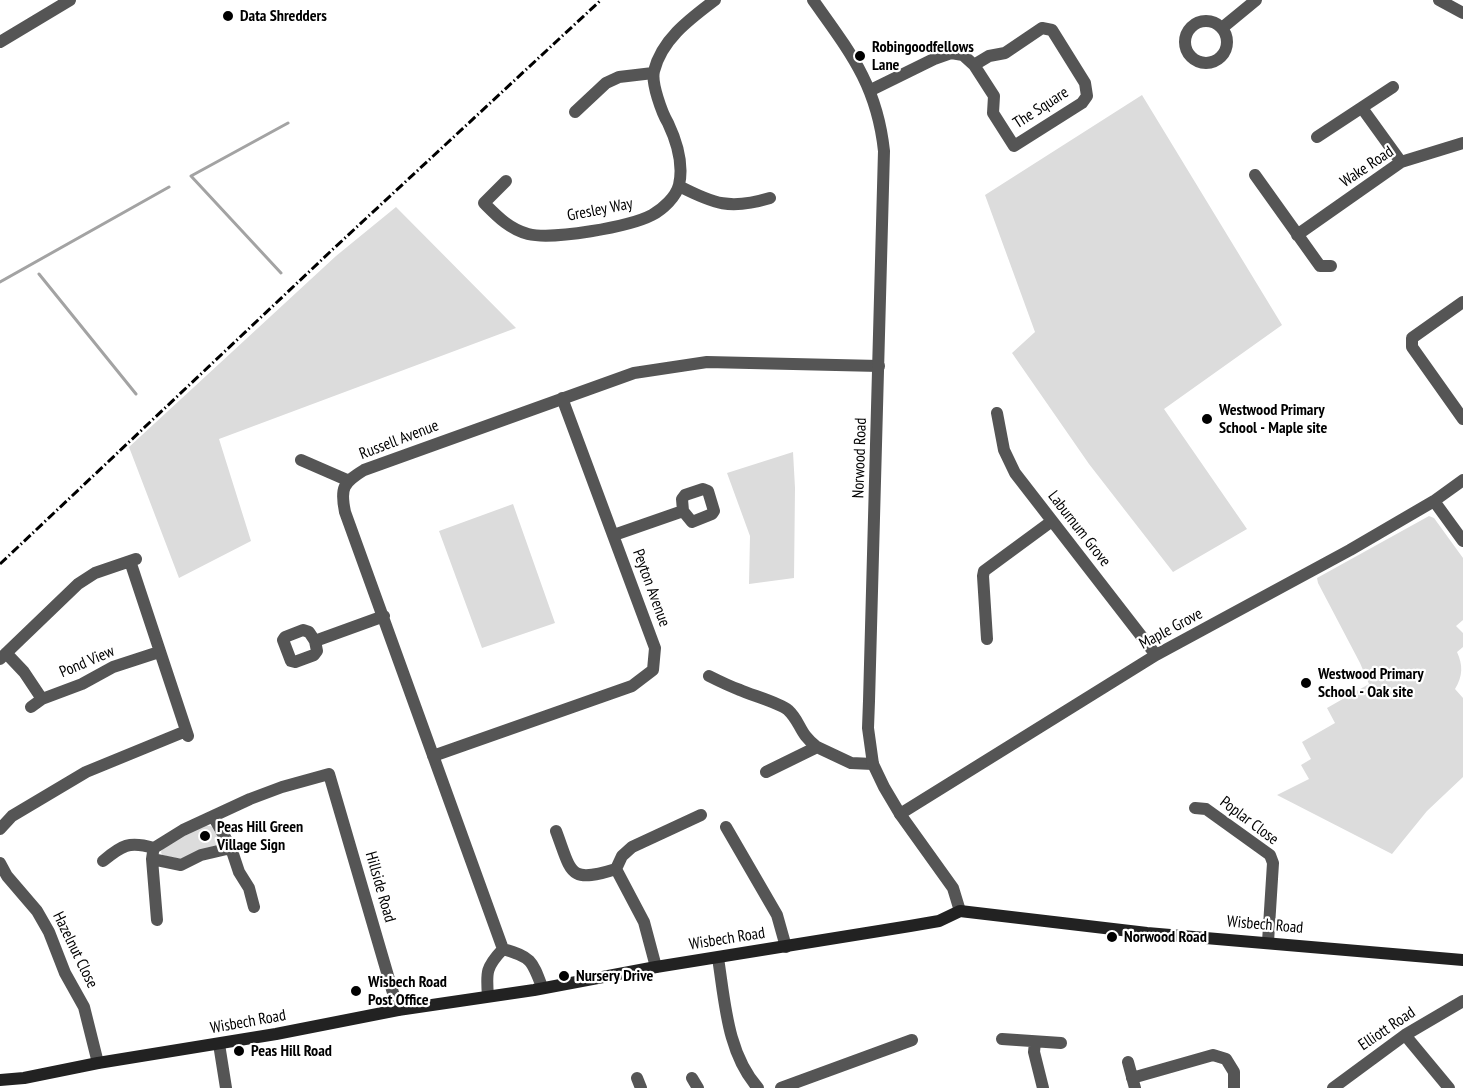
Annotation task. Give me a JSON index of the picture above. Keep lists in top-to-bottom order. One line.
{"streets":{"main road":["Wisbech Road"],"street":["The Square","Wake Road","Gresley Way","Russell Avenue","Norwood Road","Laburnum Grove","Peyton Avenue","Maple Grove","Pond View","Poplar Close","Hillside Road","Hazelnut Close","Elliott Road"]},"crossings":[["Russell Avenue","Norwood Road"],["Russell Avenue","Peyton Avenue"],["Norwood Road","Maple Grove"],["Norwood Road","Wisbech Road"],["Laburnum Grove","Maple Grove"],["Poplar Close","Wisbech Road"],["Hillside Road","Wisbech Road"],["Wisbech Road","Hazelnut Close"]],"places":["Data Shredders","Robingoodfellows Lane","Westwood Primary School - Maple site","Westwood Primary School - Oak site","Peas Hill Green Village Sign","Norwood Road","Nursery Drive","Wisbech Road Post Office","Peas Hill Road"]}
